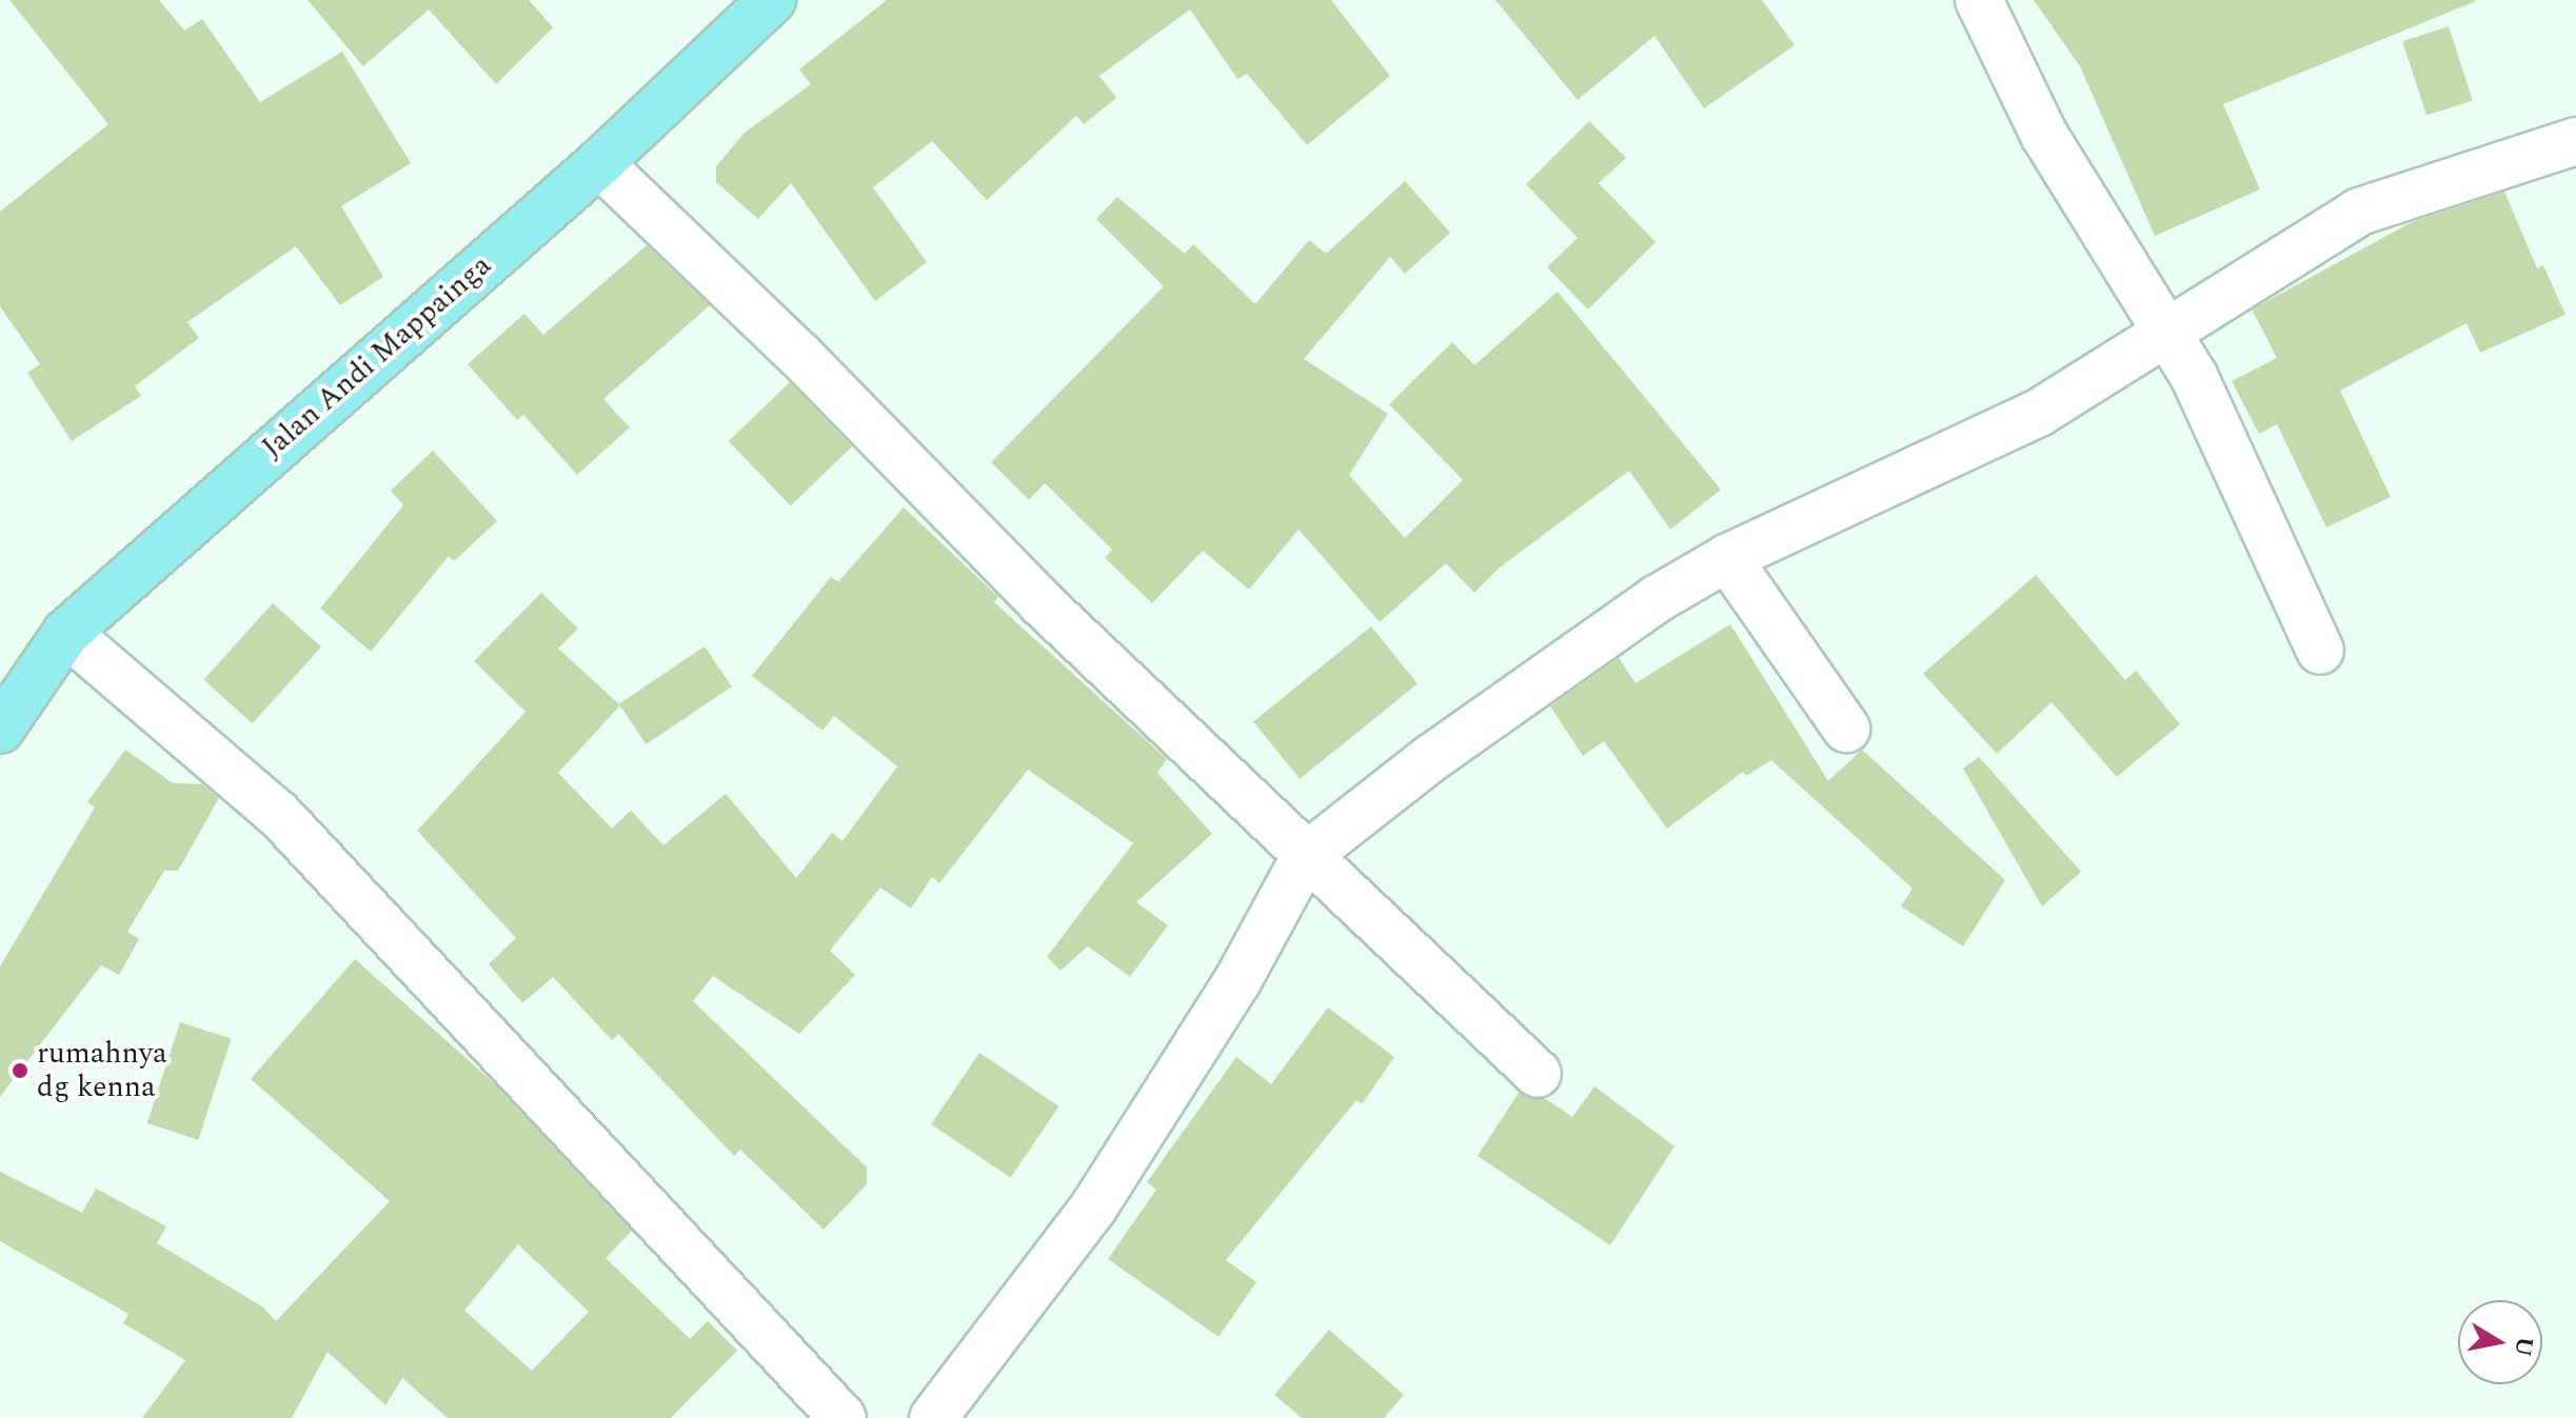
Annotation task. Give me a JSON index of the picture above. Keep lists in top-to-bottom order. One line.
{"streets":{"main road":["Jalan Andi Mappainga"]},"places":["rumahnya dg kenna"],"north":"right"}
